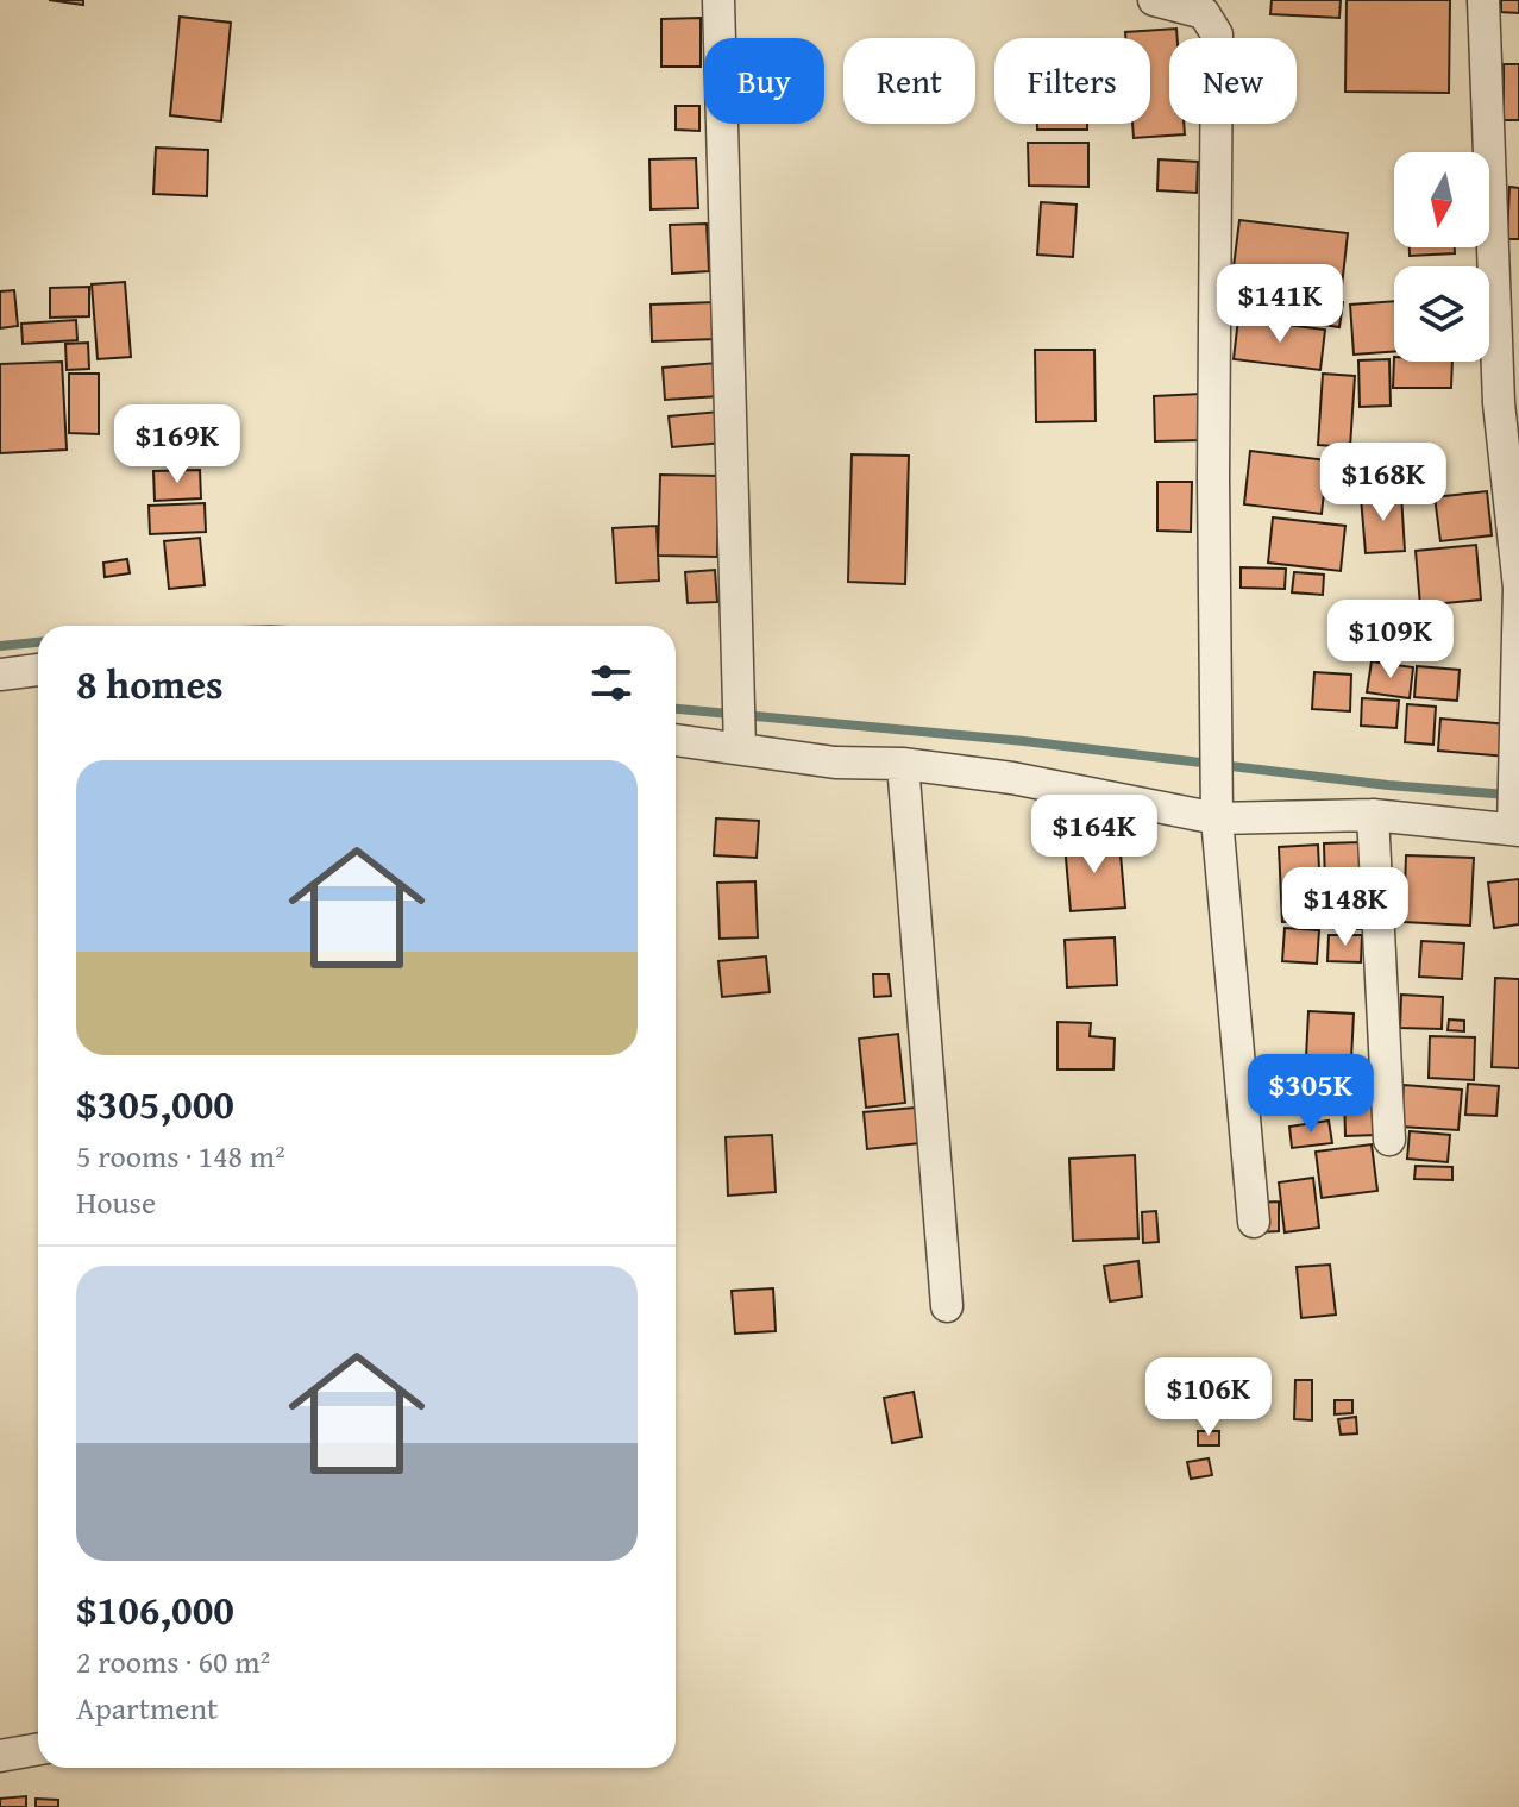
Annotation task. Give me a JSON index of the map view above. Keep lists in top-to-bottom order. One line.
{"north":"bottom","page":{"chip":["Buy","Rent","Filters","New"],"price":["$141K","$169K","$168K","$109K","$164K","$148K","$305K","$106K"],"heading":"8 homes","list":[{"name":"$305,000","note":"5 rooms · 148 m² · House"},{"name":"$106,000","note":"2 rooms · 60 m² · Apartment"}]}}
